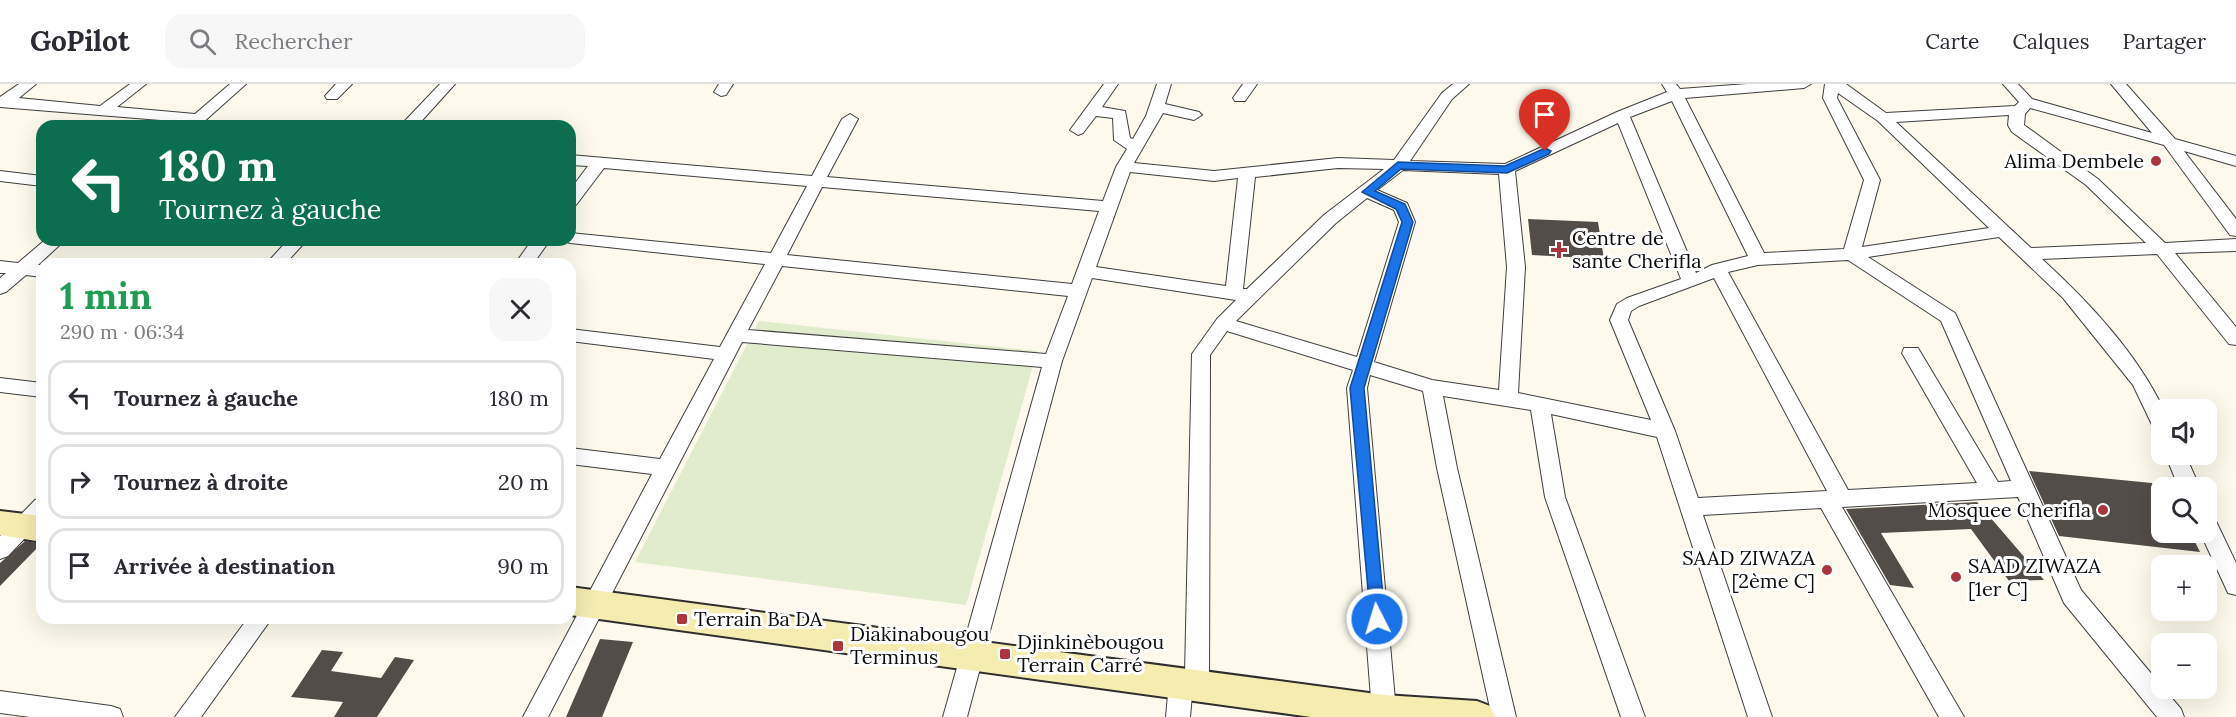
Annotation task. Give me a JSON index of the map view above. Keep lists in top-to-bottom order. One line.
{"places":{"other":["Alima Dembele","Mosquee Cherifla","SAAD ZIWAZA [2ème C]","SAAD ZIWAZA [1er C]"],"health":["Centre de sante Cherifla"],"transit":["Terrain Ba DA","Diakinabougou Terminus","Djinkinèbougou Terrain Carré"]},"page":{"header":"GoPilot","search":"Rechercher","nav":["Carte","Calques","Partager"],"turn":["180 m","Tournez à gauche"],"heading":["1 min","290 m · 06:34"],"list":[{"name":"Tournez à gauche","value":"180 m"},{"name":"Tournez à droite","value":"20 m"},{"name":"Arrivée à destination","value":"90 m"}],"map_buttons":["+","−"]}}
